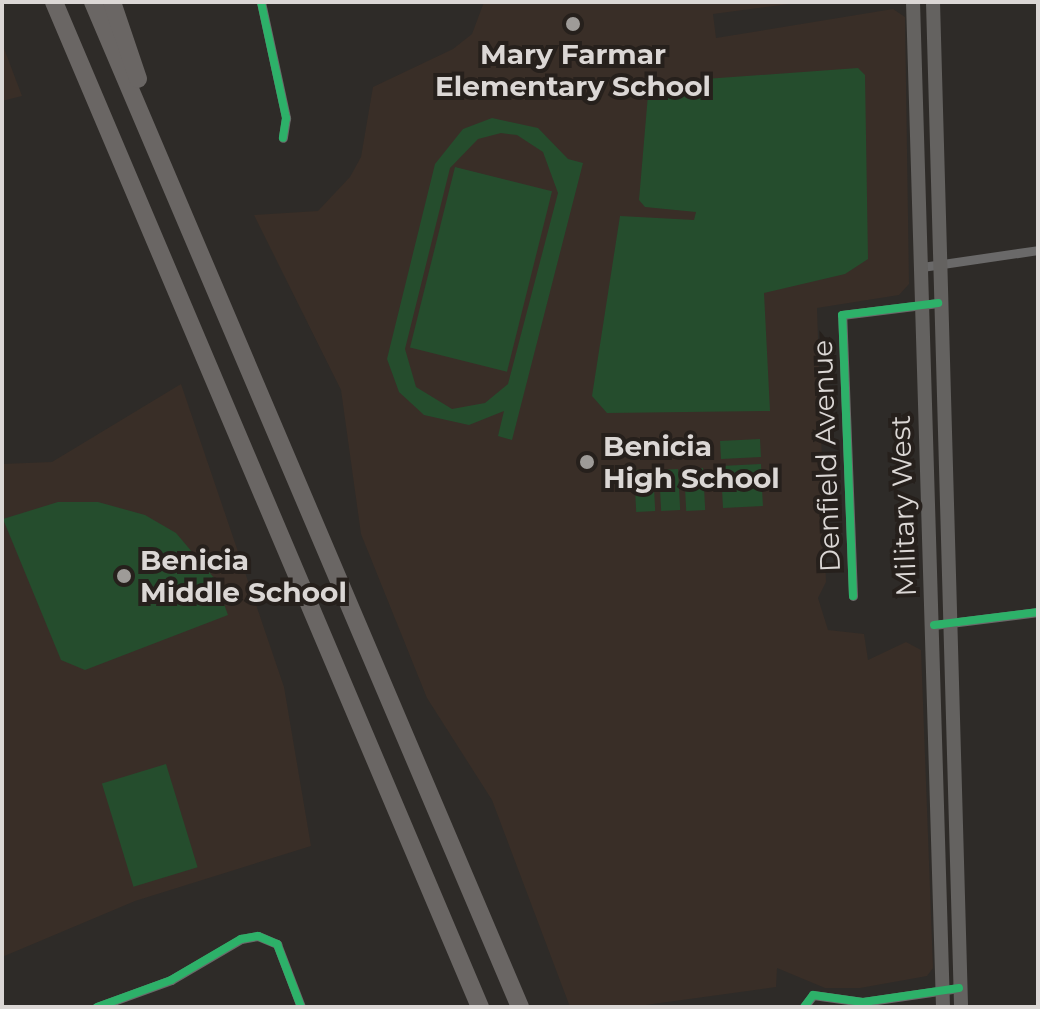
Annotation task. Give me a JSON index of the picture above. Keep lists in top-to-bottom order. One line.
{"streets":{"main road":["Military West"],"street":["Denfield Avenue"]},"crossings":[["Denfield Avenue","Military West"]],"places":["Mary Farmar Elementary School","Benicia High School","Benicia Middle School"]}
